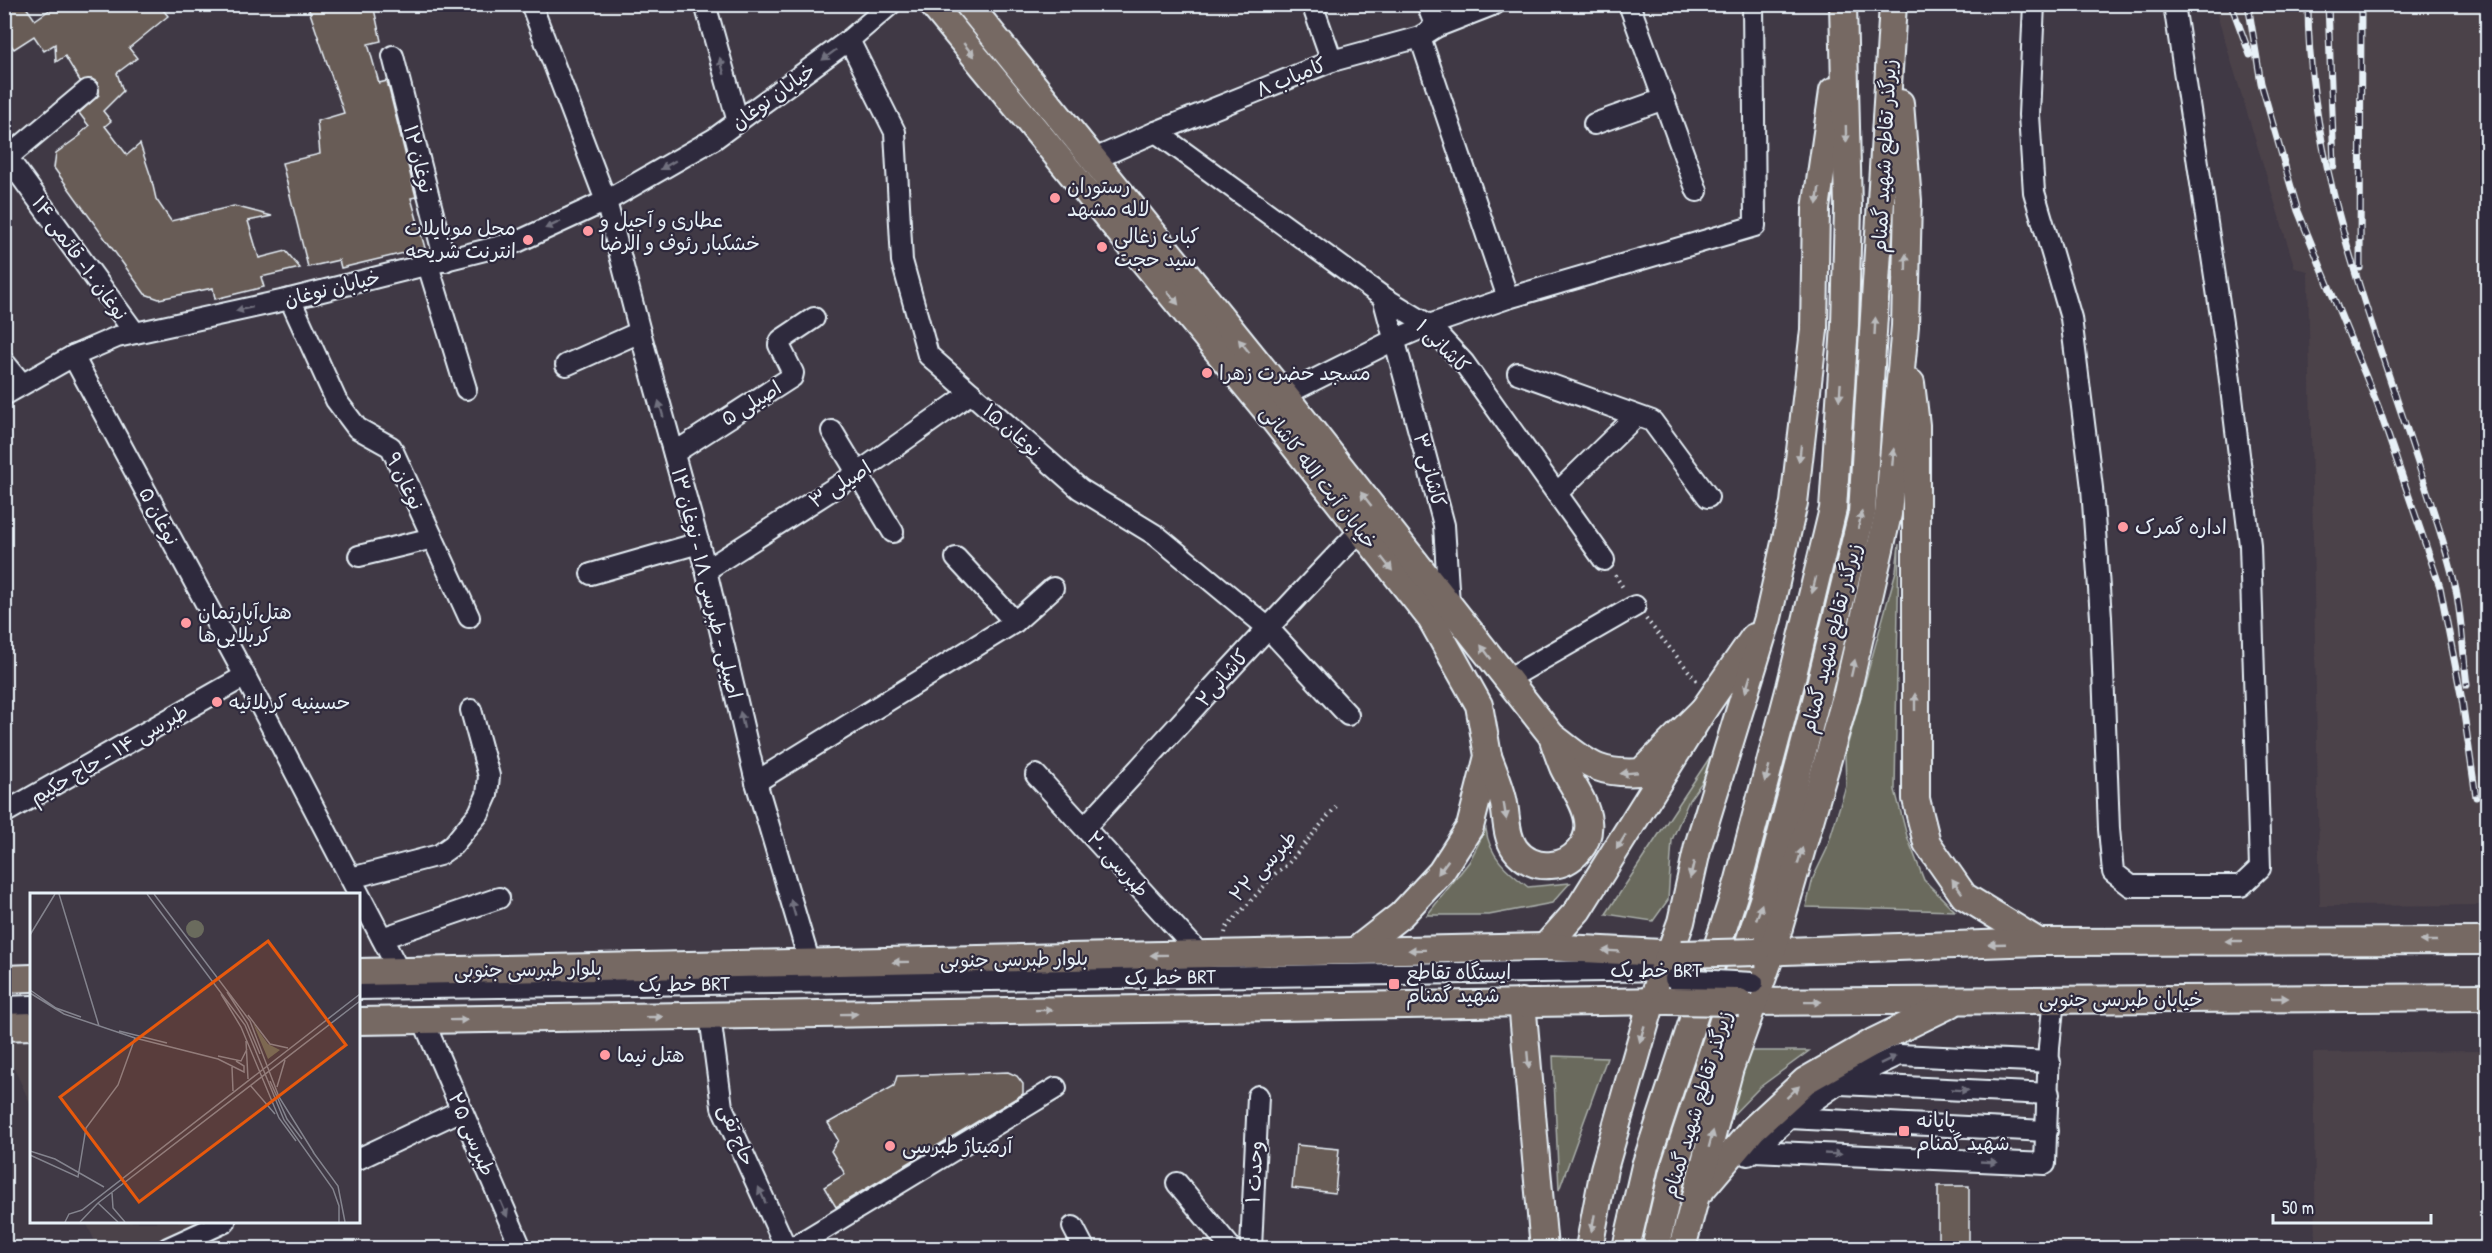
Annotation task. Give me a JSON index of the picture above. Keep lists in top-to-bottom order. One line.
{"streets":{"main road":["زیرگذر تقاطع شهید گمنام","خیابان آیت الله کاشانی","بلوار طبرسی جنوبی","خیابان طبرسی جنوبی"],"street":["کامیاب ۸","خیابان نوغان","نوغان ۱۲","نوغان ۱۰- قائمی ۱۴","کاشانی ۱","اصیلی ۵","نوغان ۱۵","کاشانی ۳","نوغان ۹","اصیلی ۳","نوغان ۵","اصیلی - طبرسی ۱۸ - نوغان ۱۳","کاشانی۲","طبرسی ۱۴ - حاج حکیم","طبرسی ۲۰","خط یک BRT","طبرسی ۲۵","حاج تقی","وحدت ۱"],"path":["طبرسی ۲۲"]},"crossings":[["کامیاب ۸","کاشانی ۱"],["کامیاب ۸","خیابان آیت الله کاشانی"],["خیابان نوغان","نوغان ۱۲"],["خیابان نوغان","نوغان ۱۰- قائمی ۱۴"],["خیابان نوغان","نوغان ۱۵"],["خیابان نوغان","نوغان ۹"],["خیابان نوغان","نوغان ۵"],["خیابان نوغان","اصیلی - طبرسی ۱۸ - نوغان ۱۳"],["کاشانی ۱","کاشانی ۳"],["اصیلی ۵","اصیلی - طبرسی ۱۸ - نوغان ۱۳"],["نوغان ۱۵","اصیلی ۳"],["نوغان ۱۵","کاشانی۲"],["کاشانی ۳","خیابان آیت الله کاشانی"],["خیابان آیت الله کاشانی","کاشانی۲"],["خیابان آیت الله کاشانی","بلوار طبرسی جنوبی"],["اصیلی ۳","اصیلی - طبرسی ۱۸ - نوغان ۱۳"],["نوغان ۵","طبرسی ۱۴ - حاج حکیم"],["نوغان ۵","بلوار طبرسی جنوبی"],["اصیلی - طبرسی ۱۸ - نوغان ۱۳","بلوار طبرسی جنوبی"],["کاشانی۲","طبرسی ۲۰"],["طبرسی ۲۰","طبرسی ۲۲"],["طبرسی ۲۰","بلوار طبرسی جنوبی"],["طبرسی ۲۲","بلوار طبرسی جنوبی"],["بلوار طبرسی جنوبی","خط یک BRT"]],"one_way":["خیابان نوغان","اصیلی - طبرسی ۱۸ - نوغان ۱۳","طبرسی ۲۵","حاج تقی"],"places":{"other":["رستوران لاله مشهد","عطاری و آجیل و خشکبار رئوف و الرضا","محل موبايلات انترنت شريحه","کباب زغالی سید حجت","مسجد حضرت زهرا","اداره گمرک","هتل‌آپارتمان کربلایی‌ها","حسینیه کربلائیه","هتل نیما","آرمیتاژ طبرسی"],"transit":["ایستگاه تقاطع شهید گمنام","پایانه شهید گمنام"]},"scale_bar":"50 m"}
